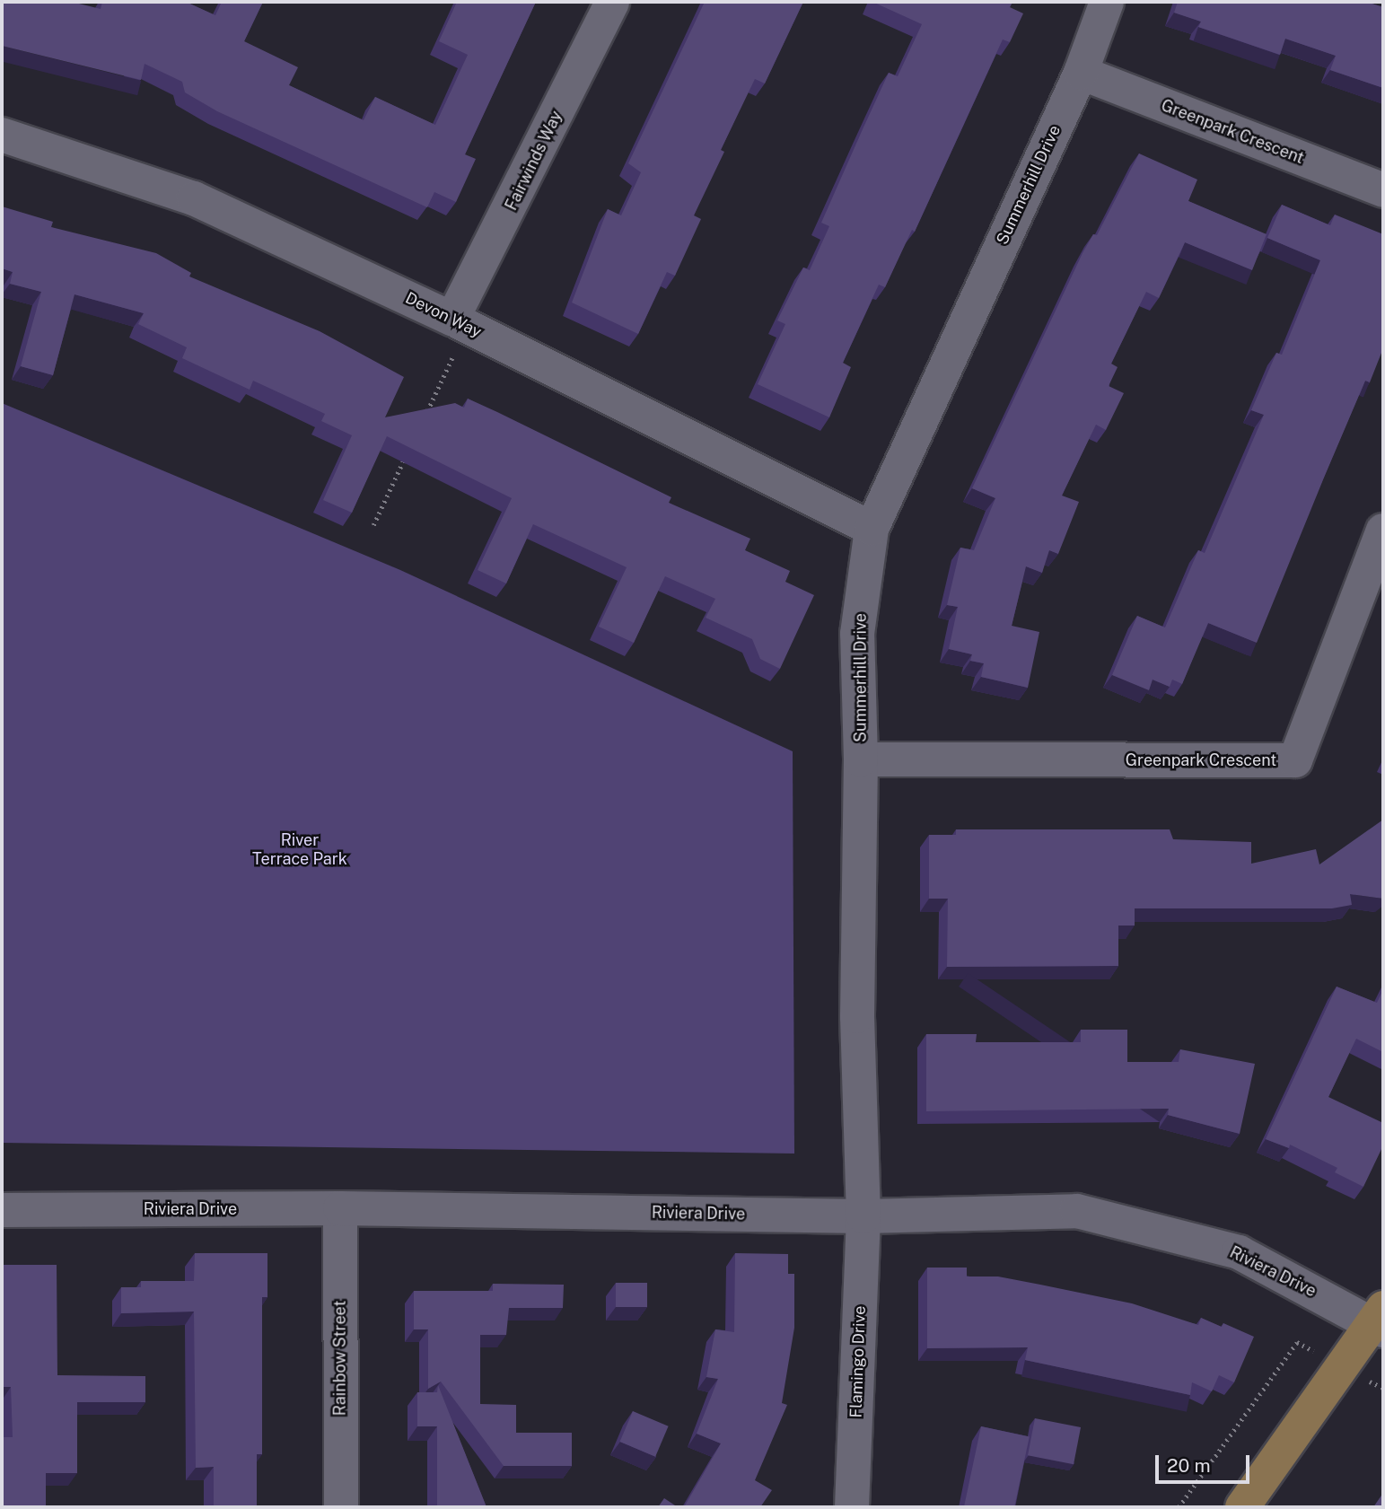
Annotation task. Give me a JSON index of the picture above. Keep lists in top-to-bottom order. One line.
{"streets":{"street":["Greenpark Crescent","Fairwinds Way","Summerhill Drive","Devon Way","Riviera Drive","Rainbow Street","Flamingo Drive"]},"crossings":[["Greenpark Crescent","Summerhill Drive"],["Fairwinds Way","Devon Way"],["Summerhill Drive","Devon Way"],["Summerhill Drive","Riviera Drive"],["Summerhill Drive","Flamingo Drive"],["Riviera Drive","Rainbow Street"],["Riviera Drive","Flamingo Drive"]],"parks":["River Terrace Park"],"scale_bar":"20 m"}
